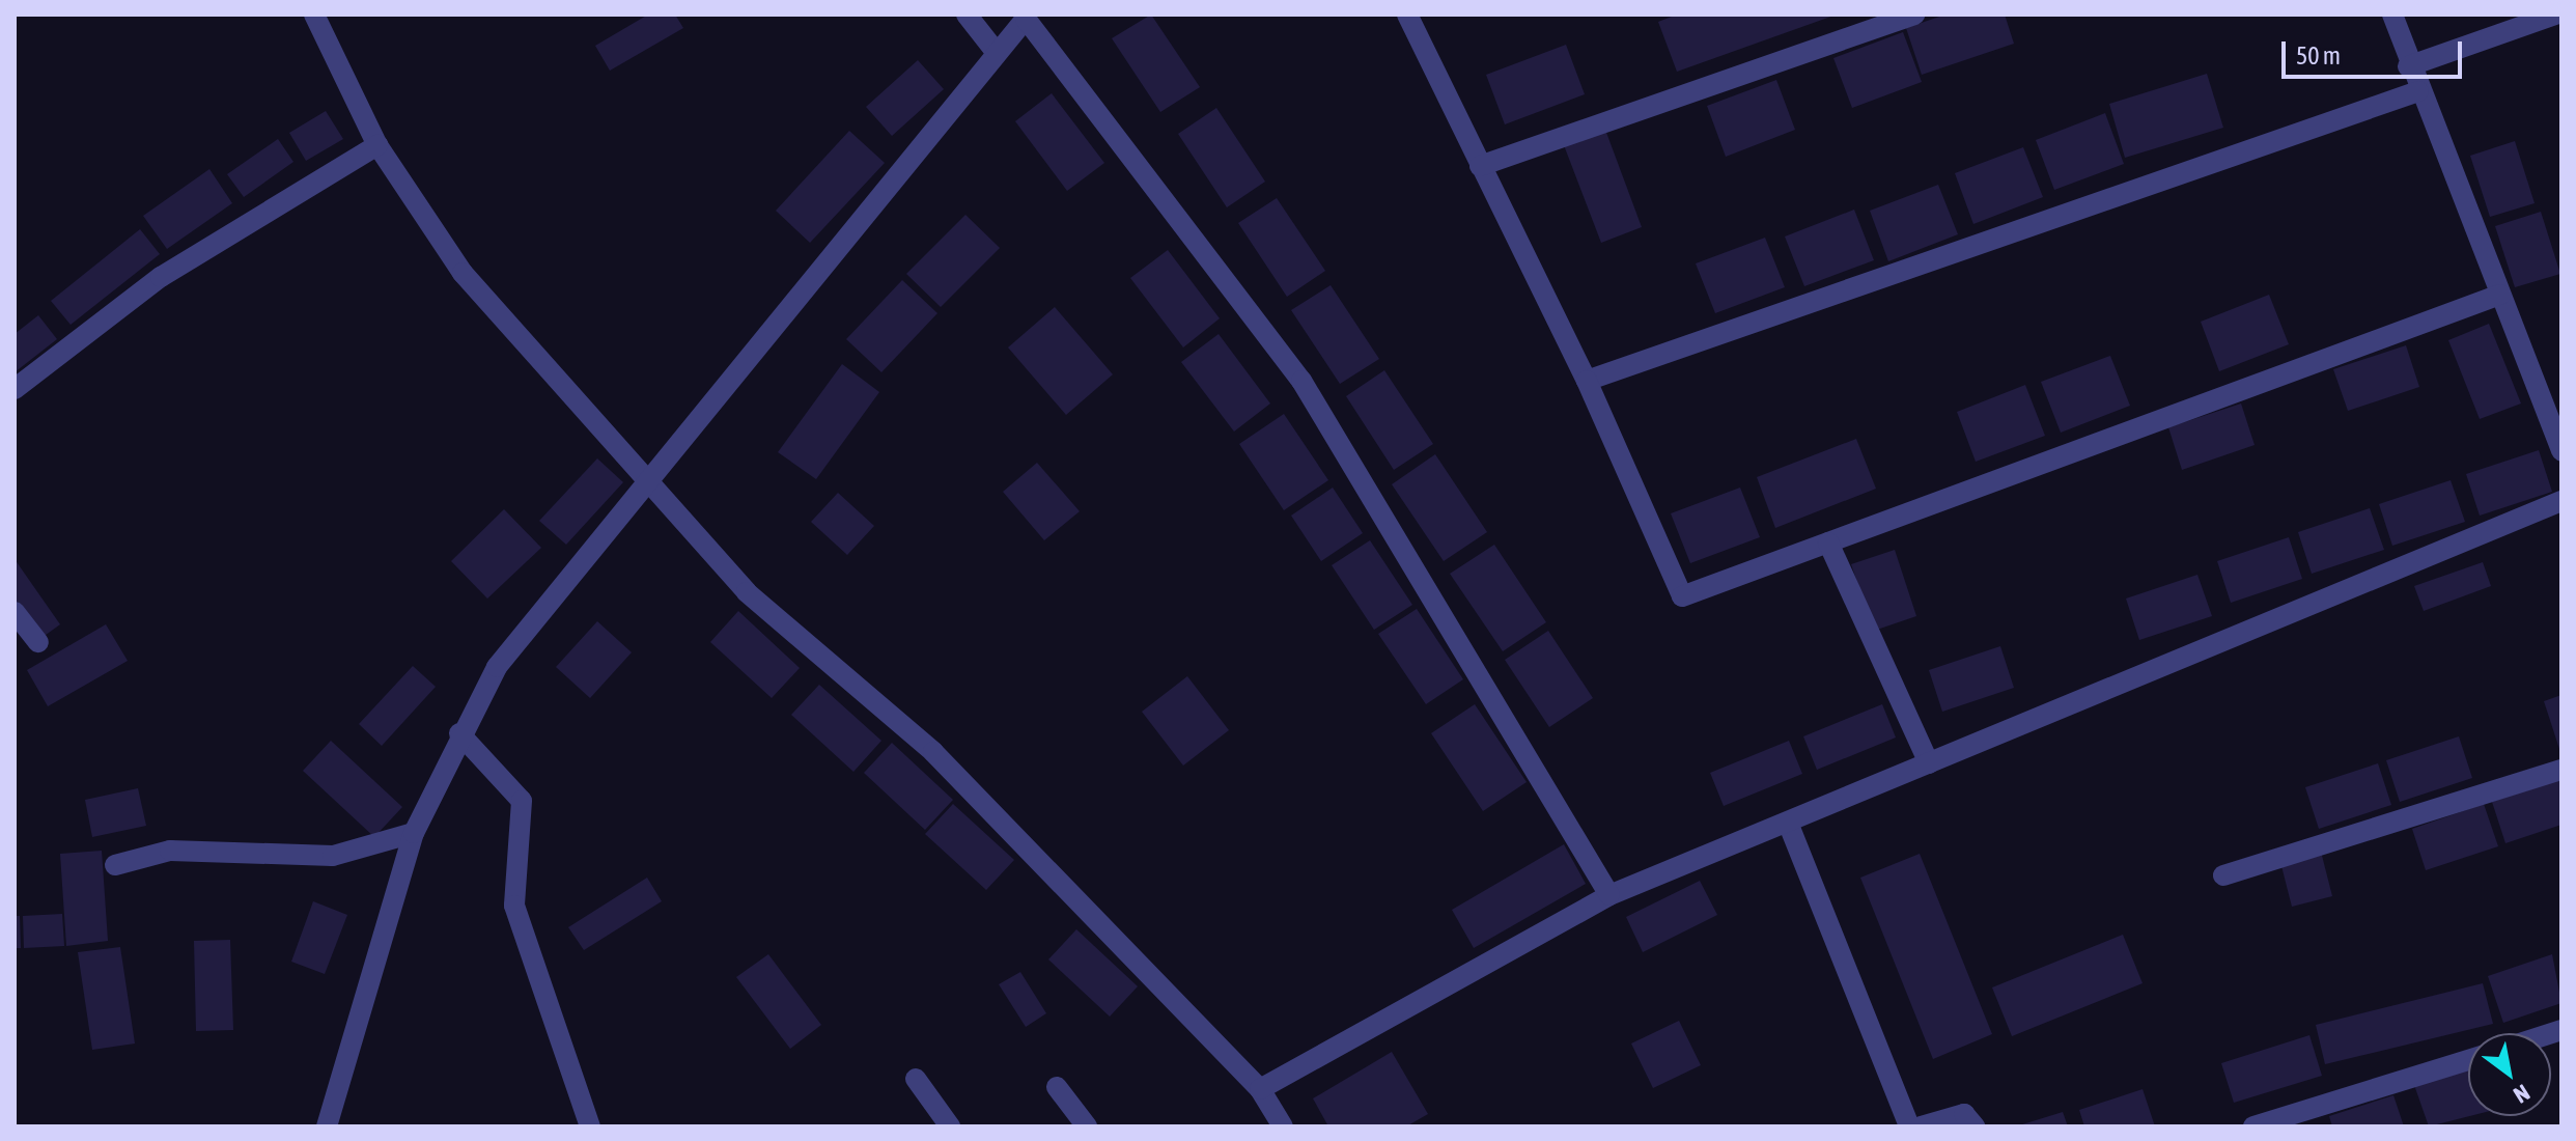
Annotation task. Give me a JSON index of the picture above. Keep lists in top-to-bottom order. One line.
{"scale_bar":"50 m","north":"bottom right"}
